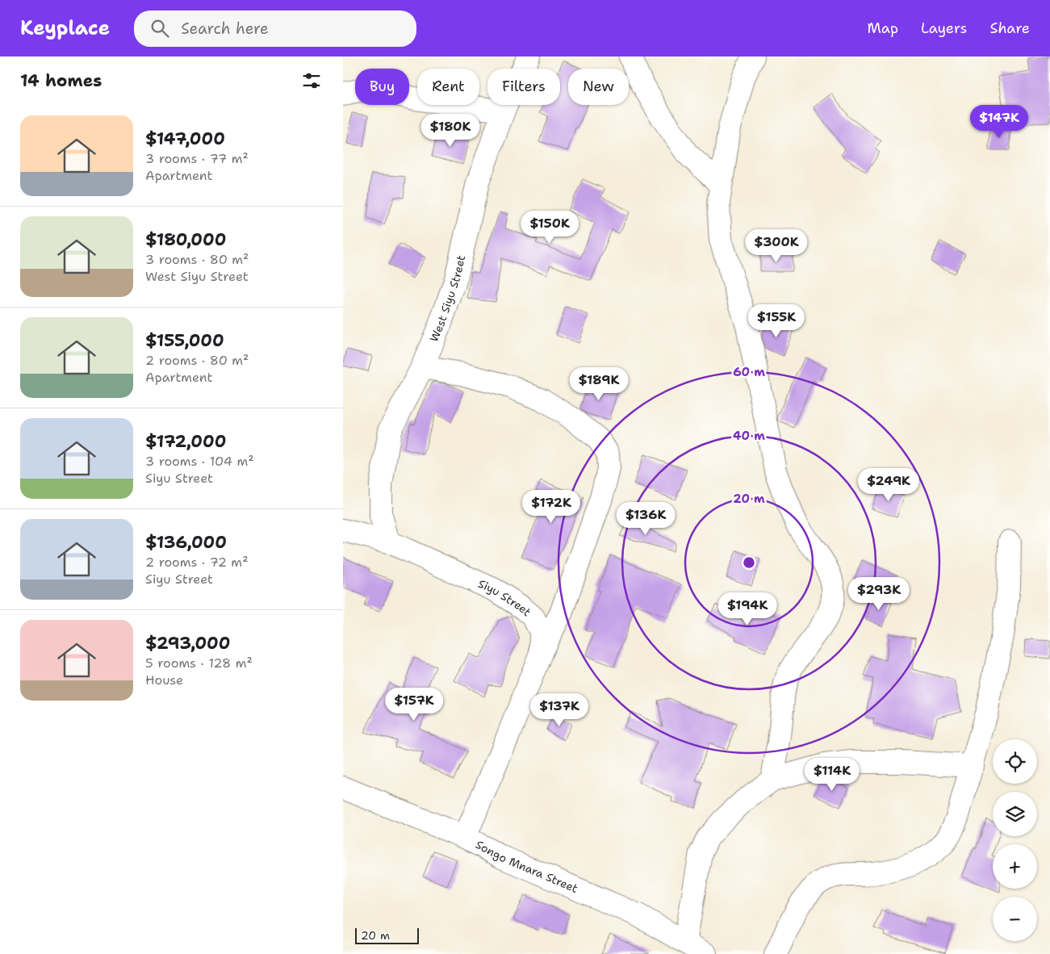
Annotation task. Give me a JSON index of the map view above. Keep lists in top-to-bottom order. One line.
{"streets":{"street":["West Siyu Street","Siyu Street","Songo Mnara Street"]},"crossings":[["West Siyu Street","Siyu Street"],["Siyu Street","Songo Mnara Street"]],"scale_bar":"20 m","page":{"header":"Keyplace","search":"Search here","nav":["Map","Layers","Share"],"heading":"14 homes","chip":["Buy","Rent","Filters","New"],"list":[{"name":"$147,000","note":"3 rooms · 77 m² · Apartment"},{"name":"$180,000","note":"3 rooms · 80 m² · West Siyu Street"},{"name":"$155,000","note":"2 rooms · 80 m² · Apartment"},{"name":"$172,000","note":"3 rooms · 104 m² · Siyu Street"},{"name":"$136,000","note":"2 rooms · 72 m² · Siyu Street"},{"name":"$293,000","note":"5 rooms · 128 m² · House"}],"price":["$147K","$180K","$150K","$300K","$155K","$189K","$249K","$172K","$136K","$293K","$194K","$157K","$137K","$114K"],"map_buttons":["+","−"],"scale":"20 m"},"rings":["60 m","40 m","20 m"]}
